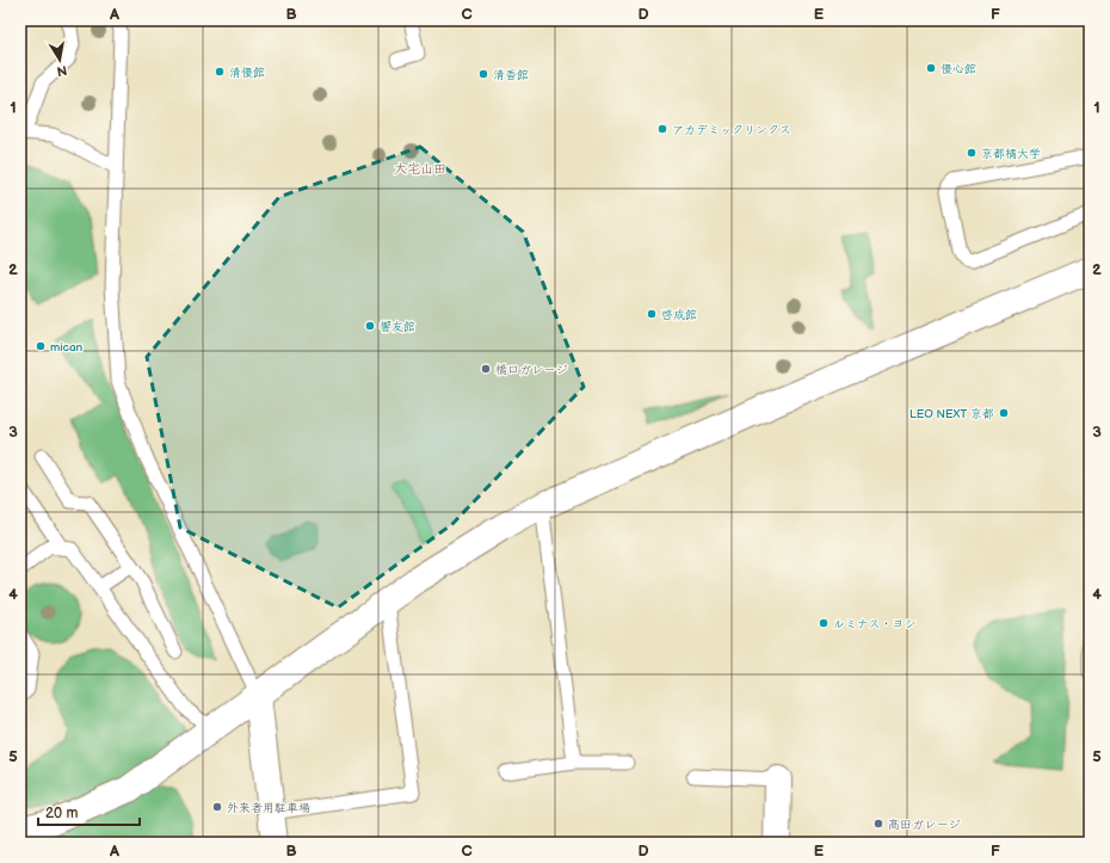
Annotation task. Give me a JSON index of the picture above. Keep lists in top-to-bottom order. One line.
{"districts":["大宅山田"],"places":["優心館","清優館","清香館","アカデミックリンクス","京都橘大学","啓成館","響友館","mican","橋口ガレージ","LEO NEXT 京都","ルミナス・ヨシ","外来者用駐車場","髙田ガレージ"],"scale_bar":"20 m","north":"bottom","grid":{"columns":["A","B","C","D","E","F"],"rows":["1","2","3","4","5"]}}
